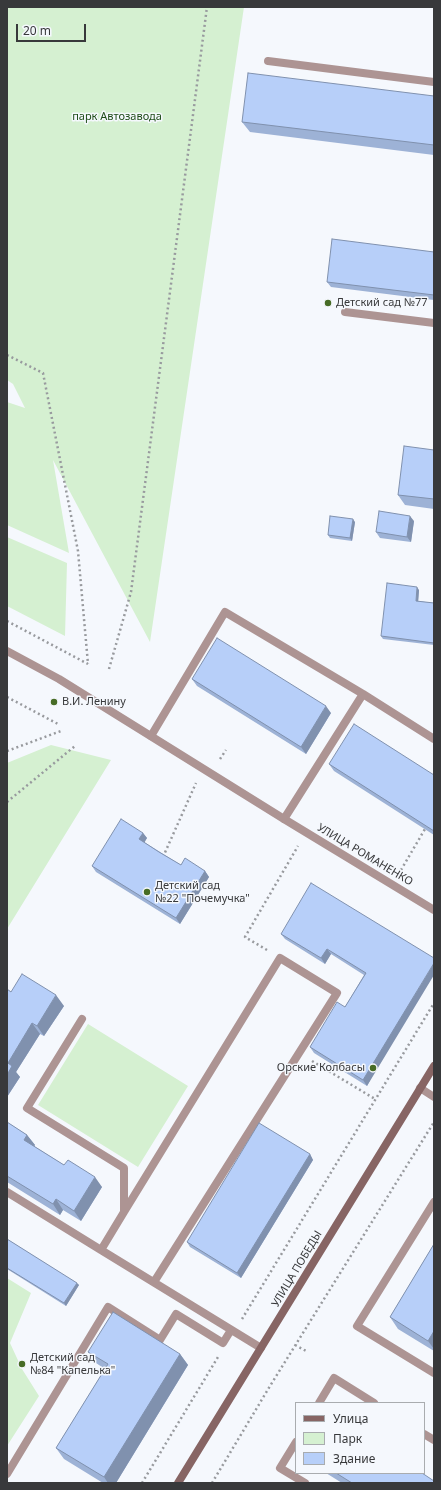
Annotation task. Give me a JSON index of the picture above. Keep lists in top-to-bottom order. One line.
{"streets":{"main road":["УЛИЦА ПОБЕДЫ"],"street":["УЛИЦА РОМАНЕНКО"]},"parks":["парк Автозавода"],"places":["Детский сад №77","В.И. Ленину","Детский сад №22 \"Почемучка\"","Орские Колбасы","Детский сад №84 \"Капелька\""],"legend":["Улица","Парк","Здание"],"scale_bar":"20 m"}
